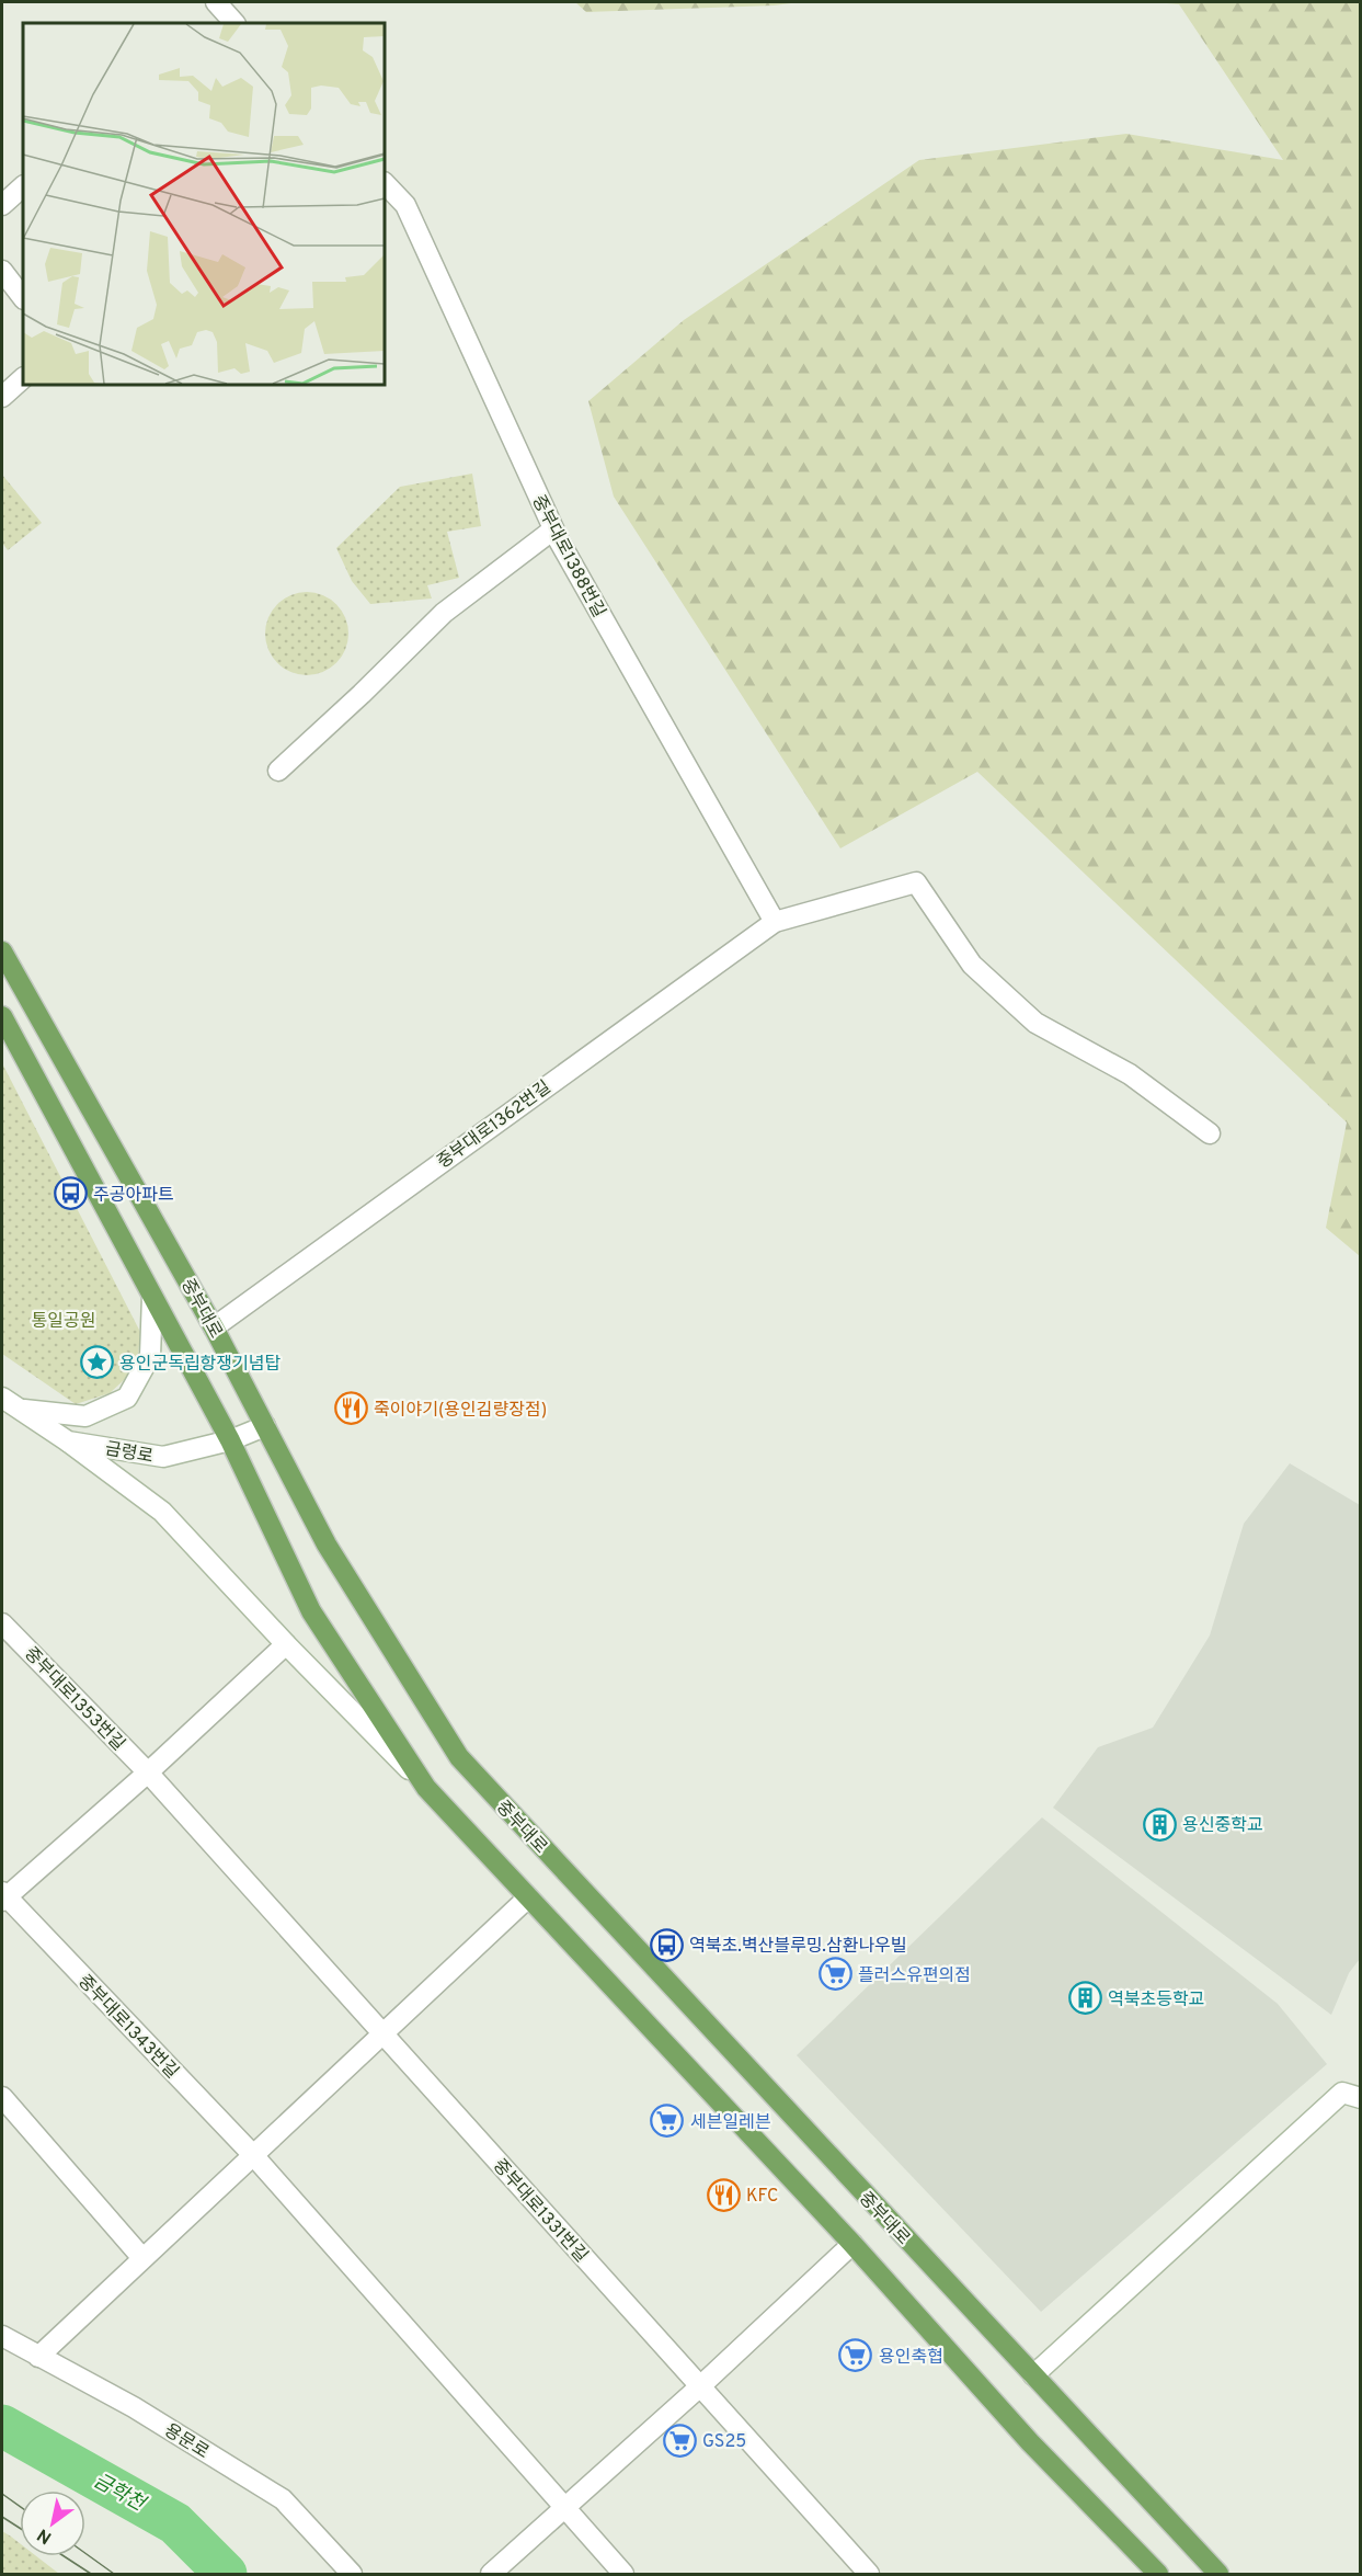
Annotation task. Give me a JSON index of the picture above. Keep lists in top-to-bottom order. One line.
{"streets":{"main road":["중부대로"],"street":["중부대로1388번길","중부대로1362번길","금령로","중부대로1353번길","중부대로1343번길","중부대로1331번길","용문로"]},"crossings":[["중부대로1388번길","중부대로1362번길"],["중부대로1362번길","중부대로"],["중부대로","금령로"]],"water":["금학천"],"parks":["통일공원"],"places":{"bus stop":["주공아파트","역북초.벽산블루밍.삼환나우빌"],"place":["용인군독립항쟁기념탑"],"restaurant":["죽이야기(용인김량장점)","KFC"],"building":["용신중학교","역북초등학교"],"supermarket":["플러스유편의점","세븐일레븐","용인축협","GS25"]},"north":"bottom left"}
